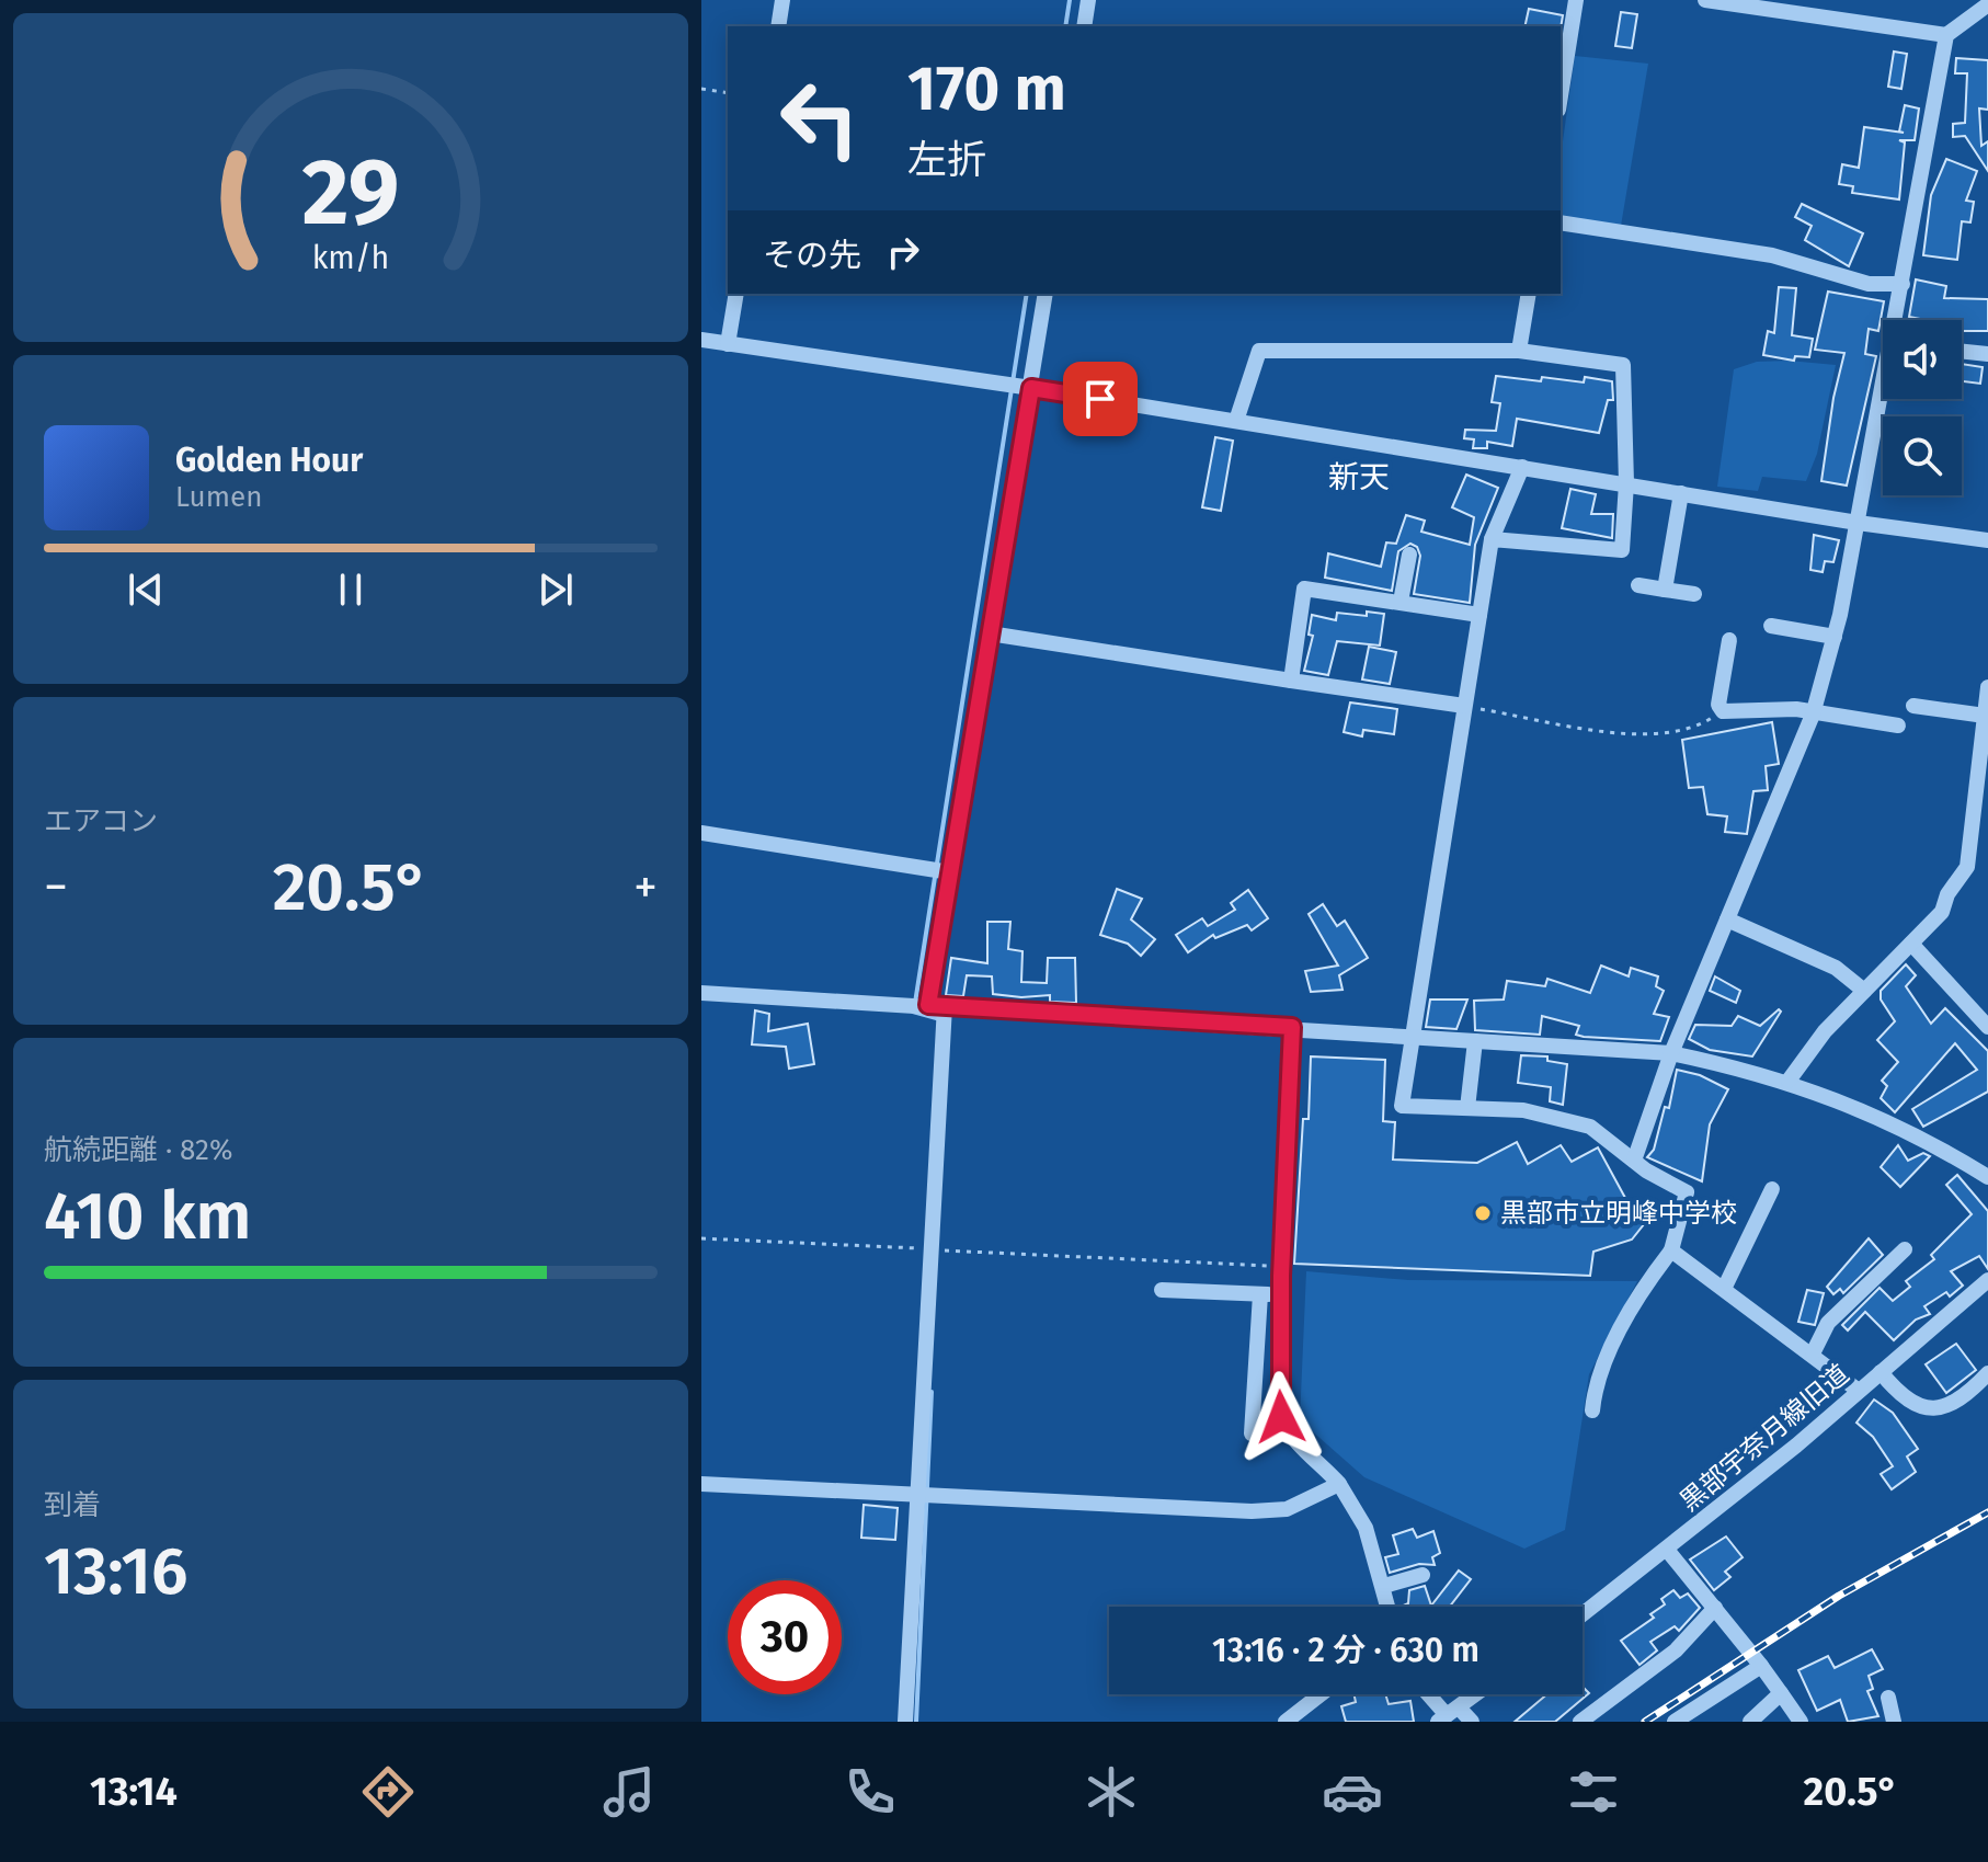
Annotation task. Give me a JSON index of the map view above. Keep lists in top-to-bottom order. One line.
{"streets":{"street":["黒部宇奈月線旧道"]},"districts":["新天"],"places":["黒部市立明峰中学校"],"page":{"turn":["170 m","左折"],"then":"その先","song":["Golden Hour","Lumen"],"tile":["エアコン",["航続距離 · 82%","410 km"],["到着","13:16"]],"heat":["−","20.5°","+"],"limit":"30","trip":"13:16 · 2 分 · 630 m","tabs":["13:14","20.5°"],"gauge":["29","km/h"]}}
